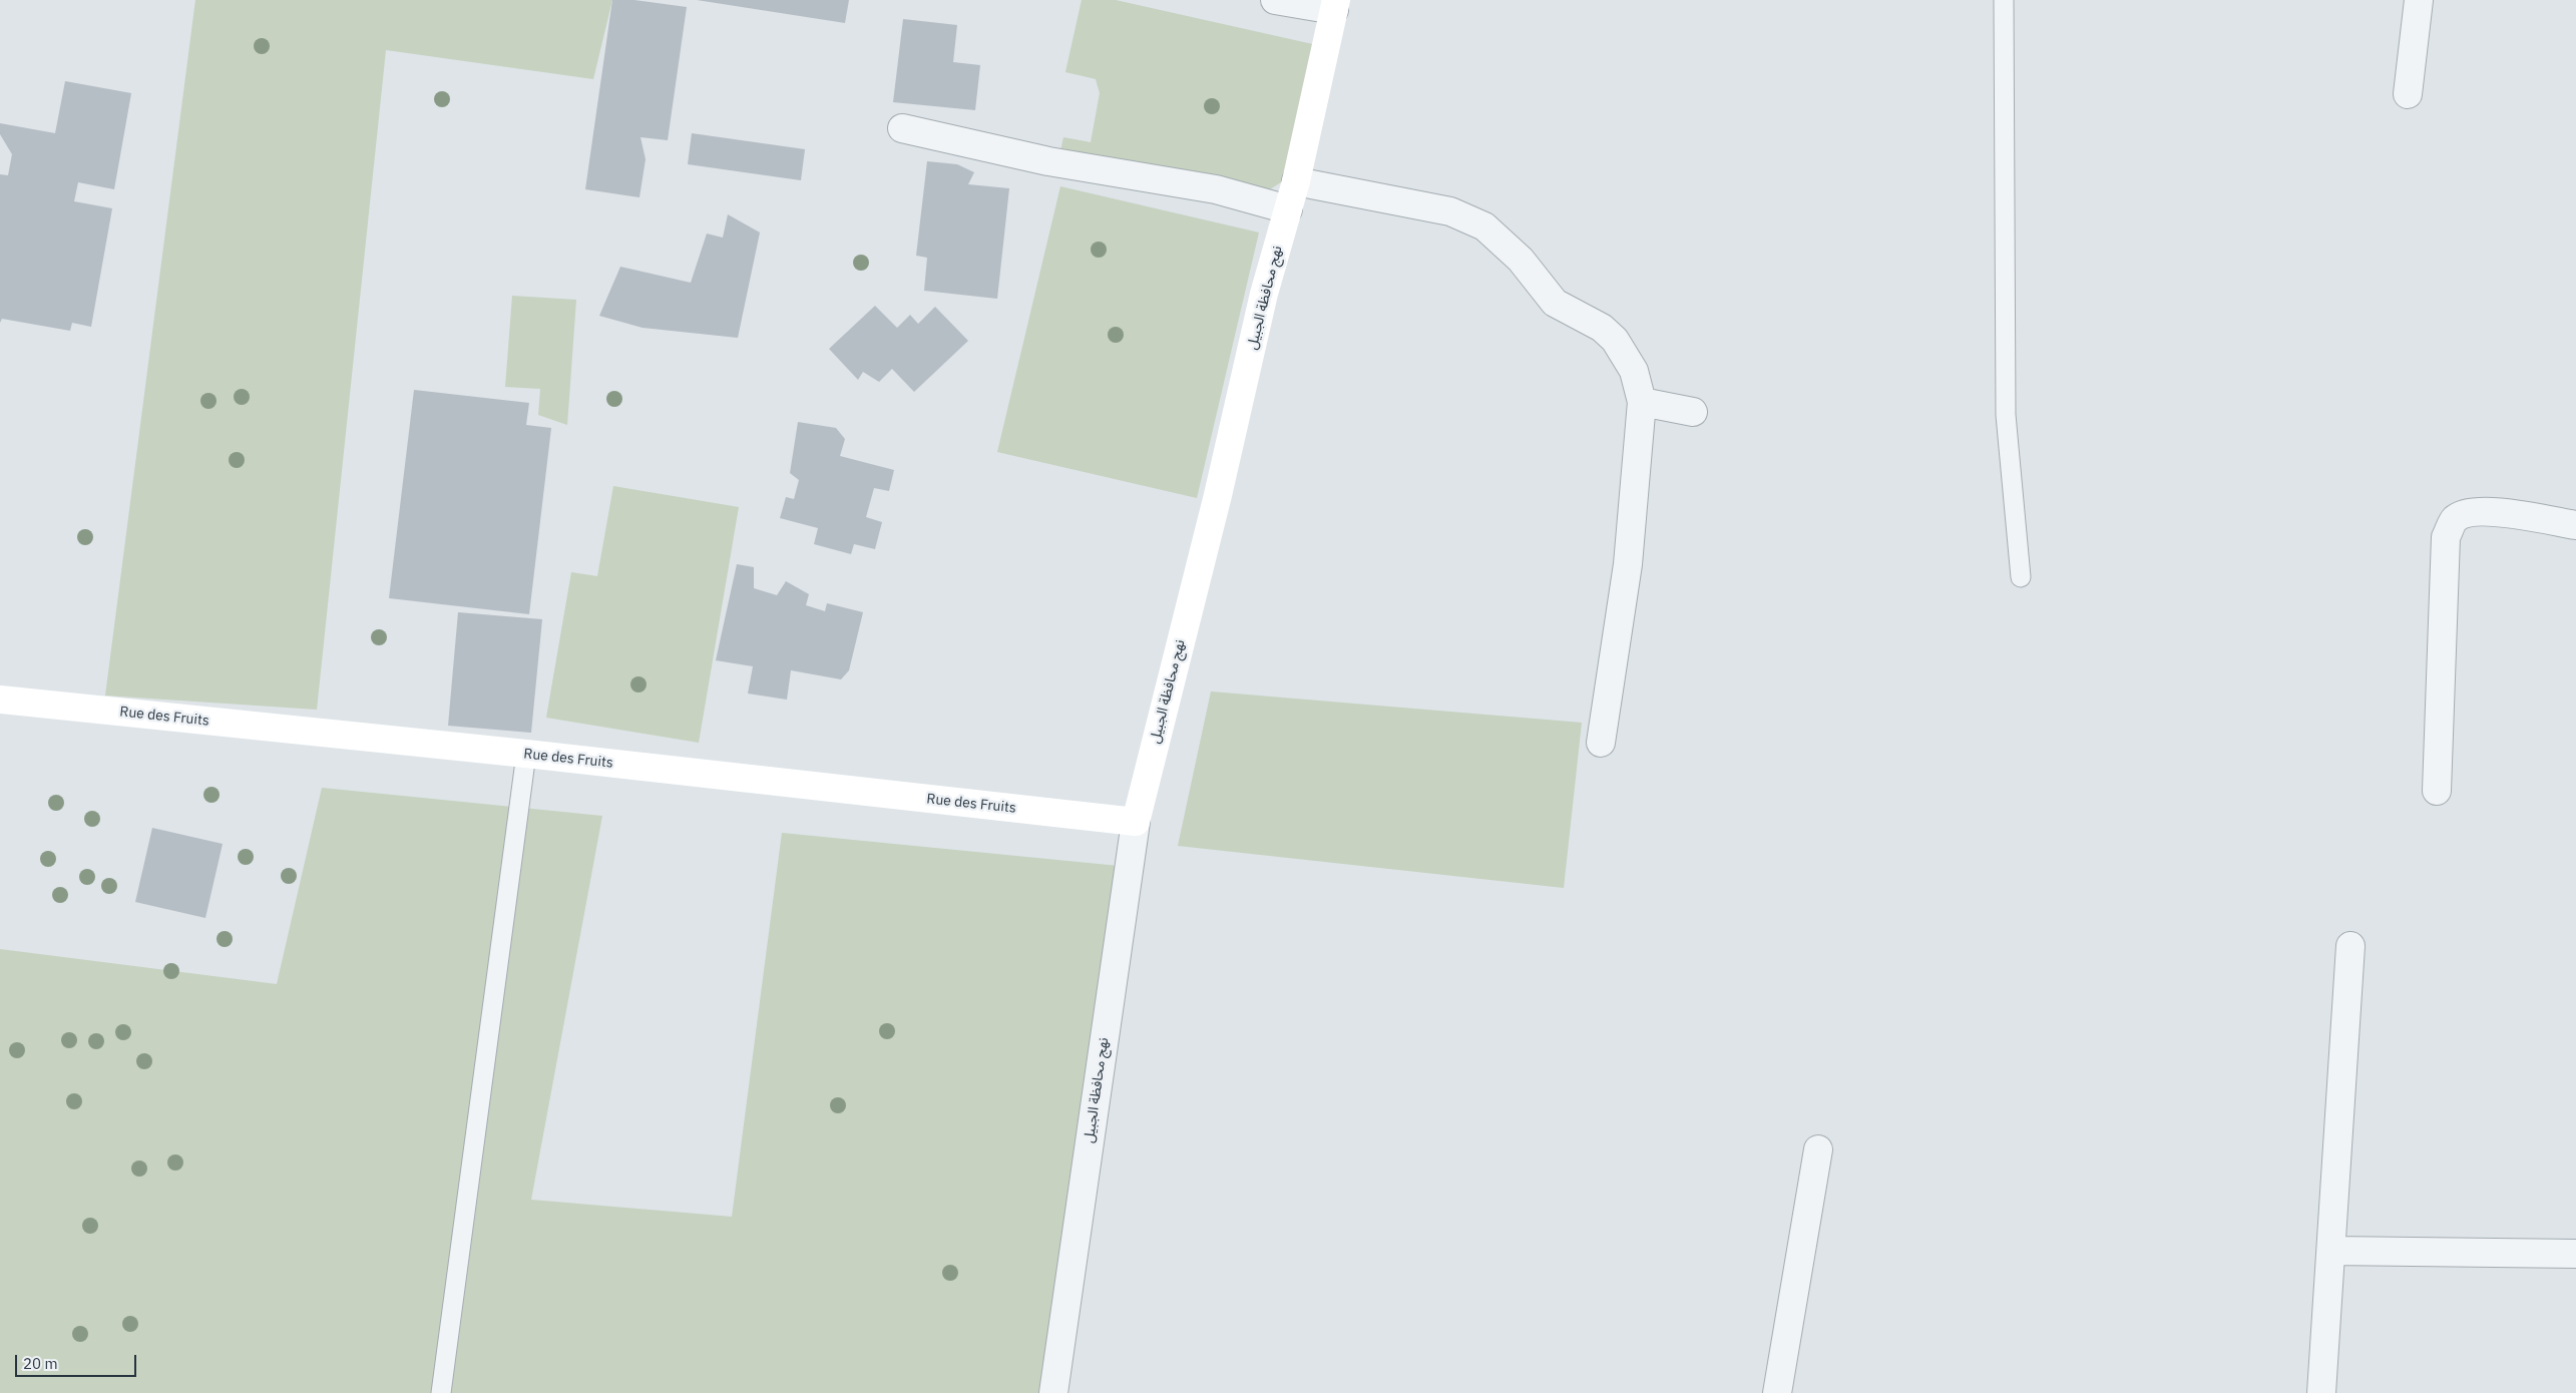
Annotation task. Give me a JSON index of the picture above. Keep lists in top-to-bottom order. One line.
{"streets":{"street":["نهج محافظة الجبيل","Rue des Fruits"]},"crossings":[["نهج محافظة الجبيل","Rue des Fruits"]],"scale_bar":"20 m"}
